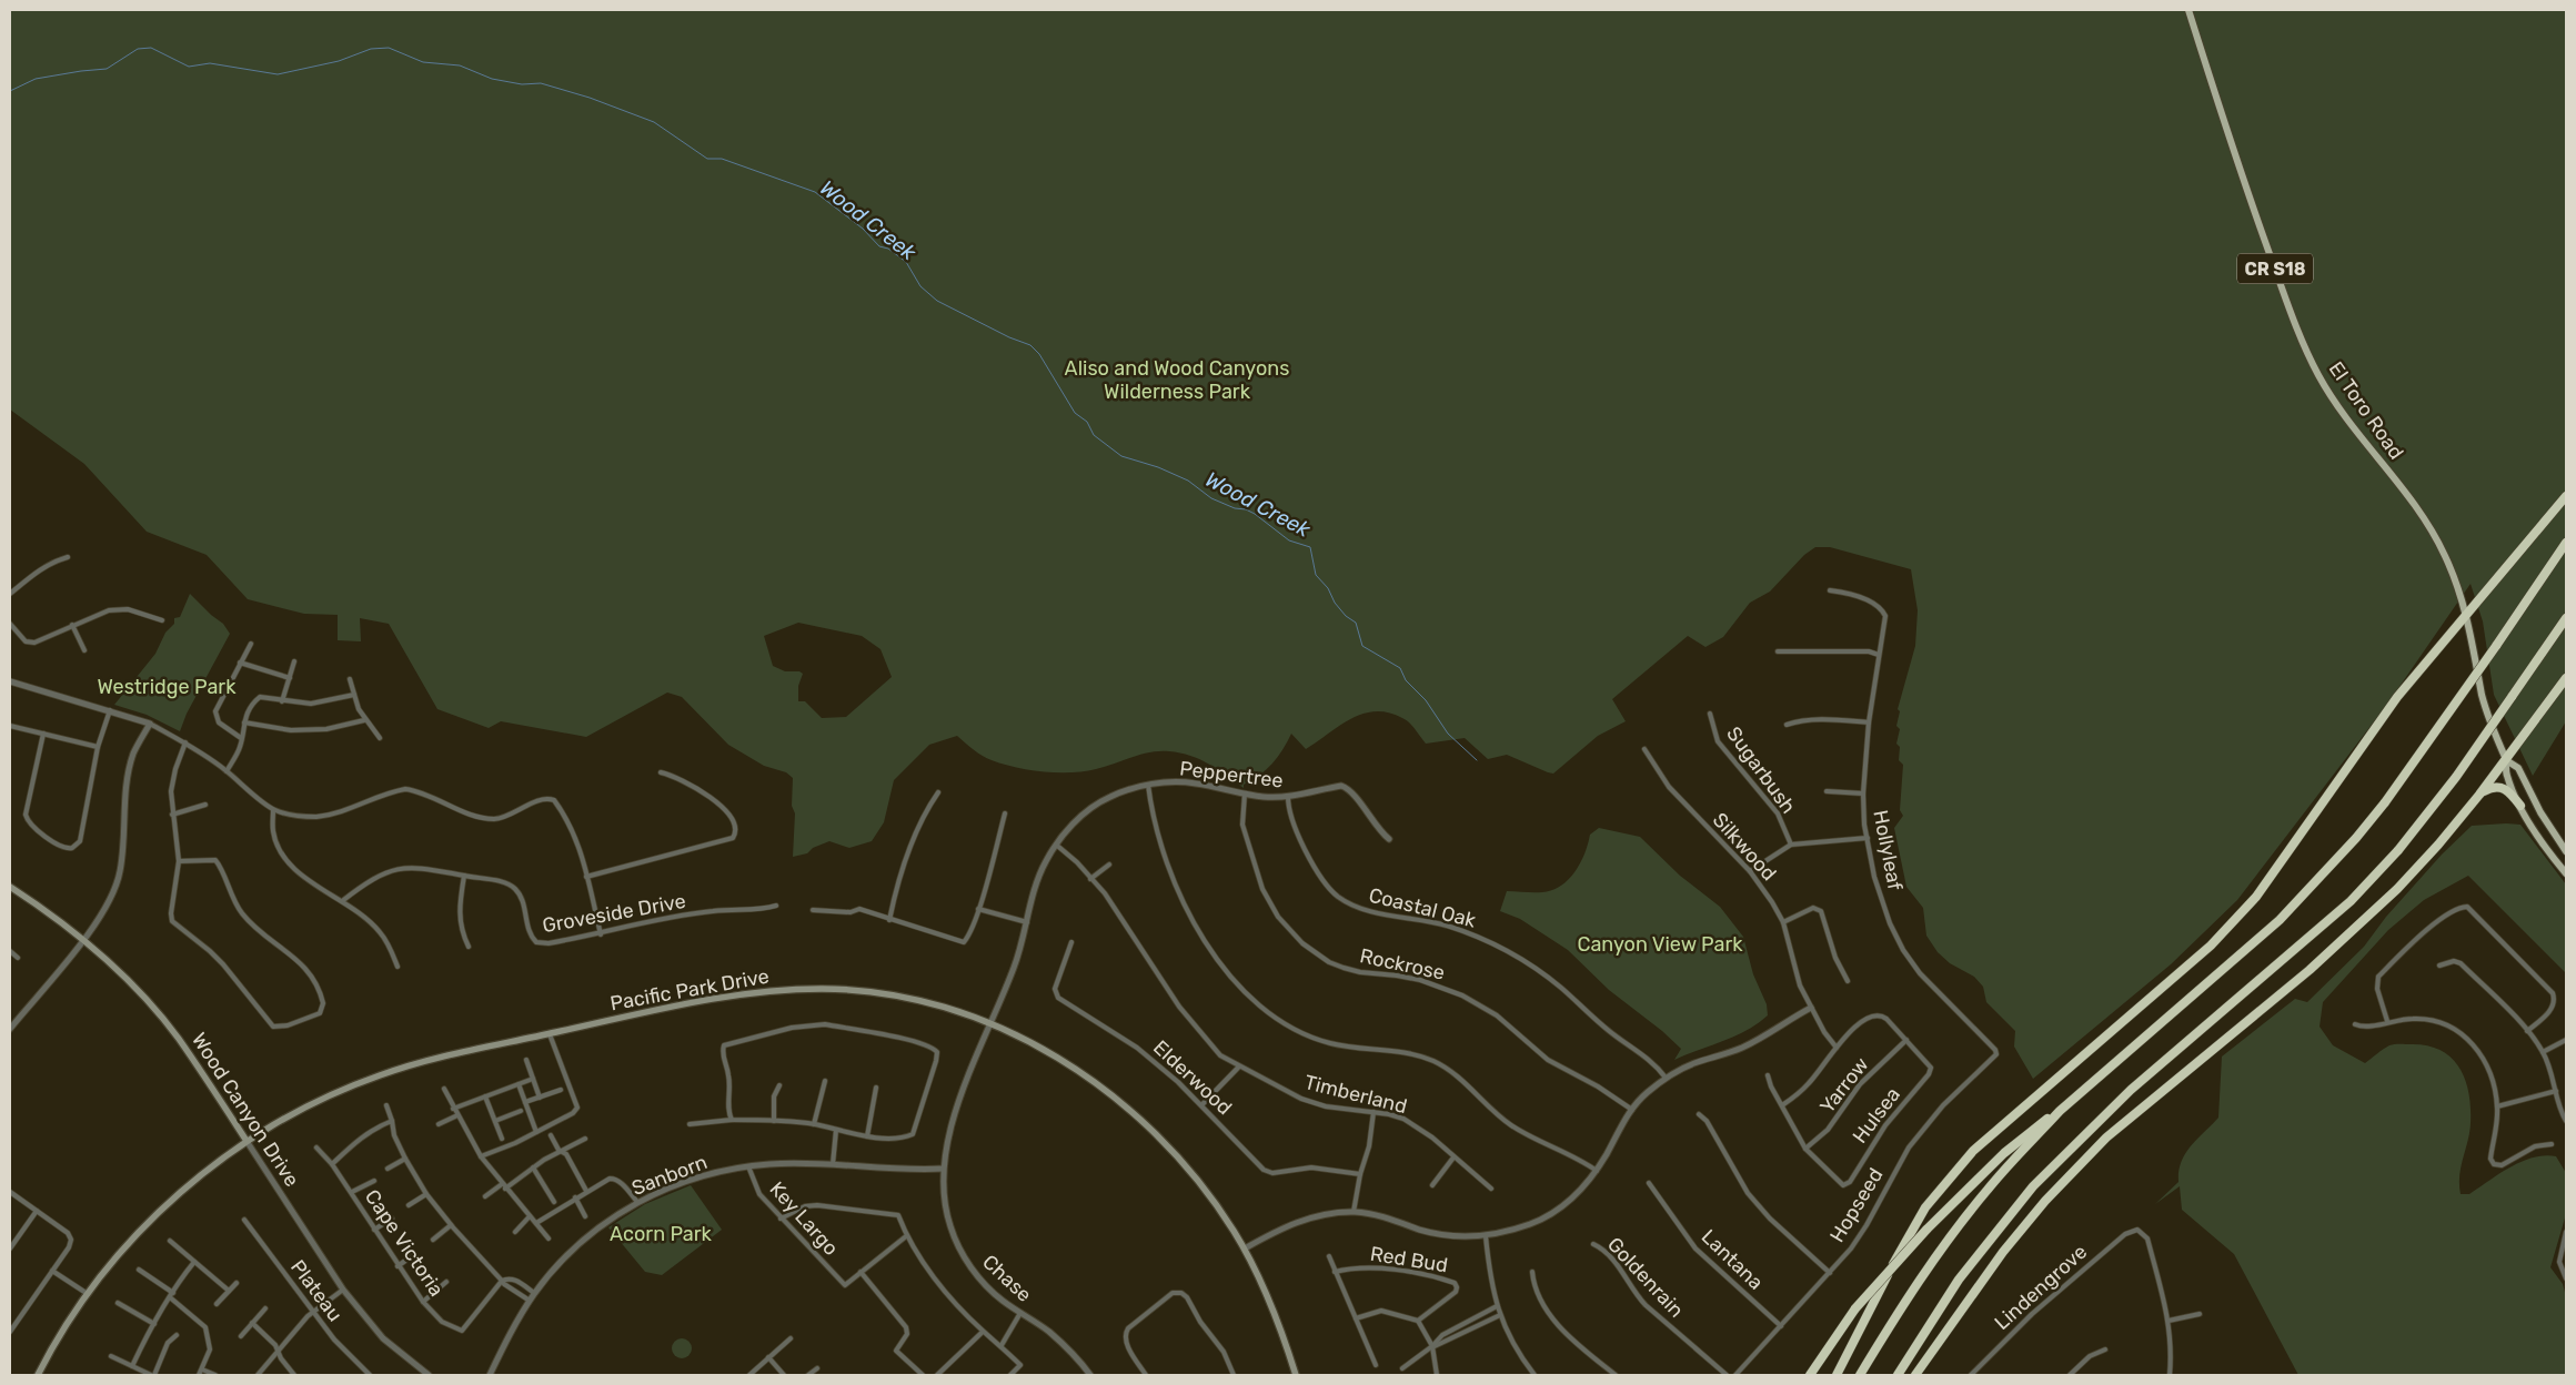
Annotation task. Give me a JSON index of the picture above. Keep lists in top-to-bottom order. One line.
{"streets":{"main road":["CR S18","El Toro Road","Pacific Park Drive","Wood Canyon Drive"],"street":["Sugarbush","Peppertree","Silkwood","Hollyleaf","Coastal Oak","Groveside Drive","Rockrose","Elderwood","Yarrow","Timberland","Hulsea","Sanborn","Hopseed","Key Largo","Cape Victoria","Red Bud","Lantana","Goldenrain","Chase","Lindengrove","Plateau"]},"crossings":[["Peppertree","Coastal Oak"],["Peppertree","Rockrose"],["Peppertree","Pacific Park Drive"],["Peppertree","Timberland"],["Peppertree","Chase"],["Hollyleaf","Hopseed"],["Pacific Park Drive","Wood Canyon Drive"],["Pacific Park Drive","Chase"],["Yarrow","Hulsea"],["Sanborn","Key Largo"],["Sanborn","Chase"],["Hopseed","Lantana"]],"water":["Wood Creek"],"parks":["Aliso and Wood Canyons Wilderness Park","Westridge Park","Canyon View Park","Acorn Park"]}
